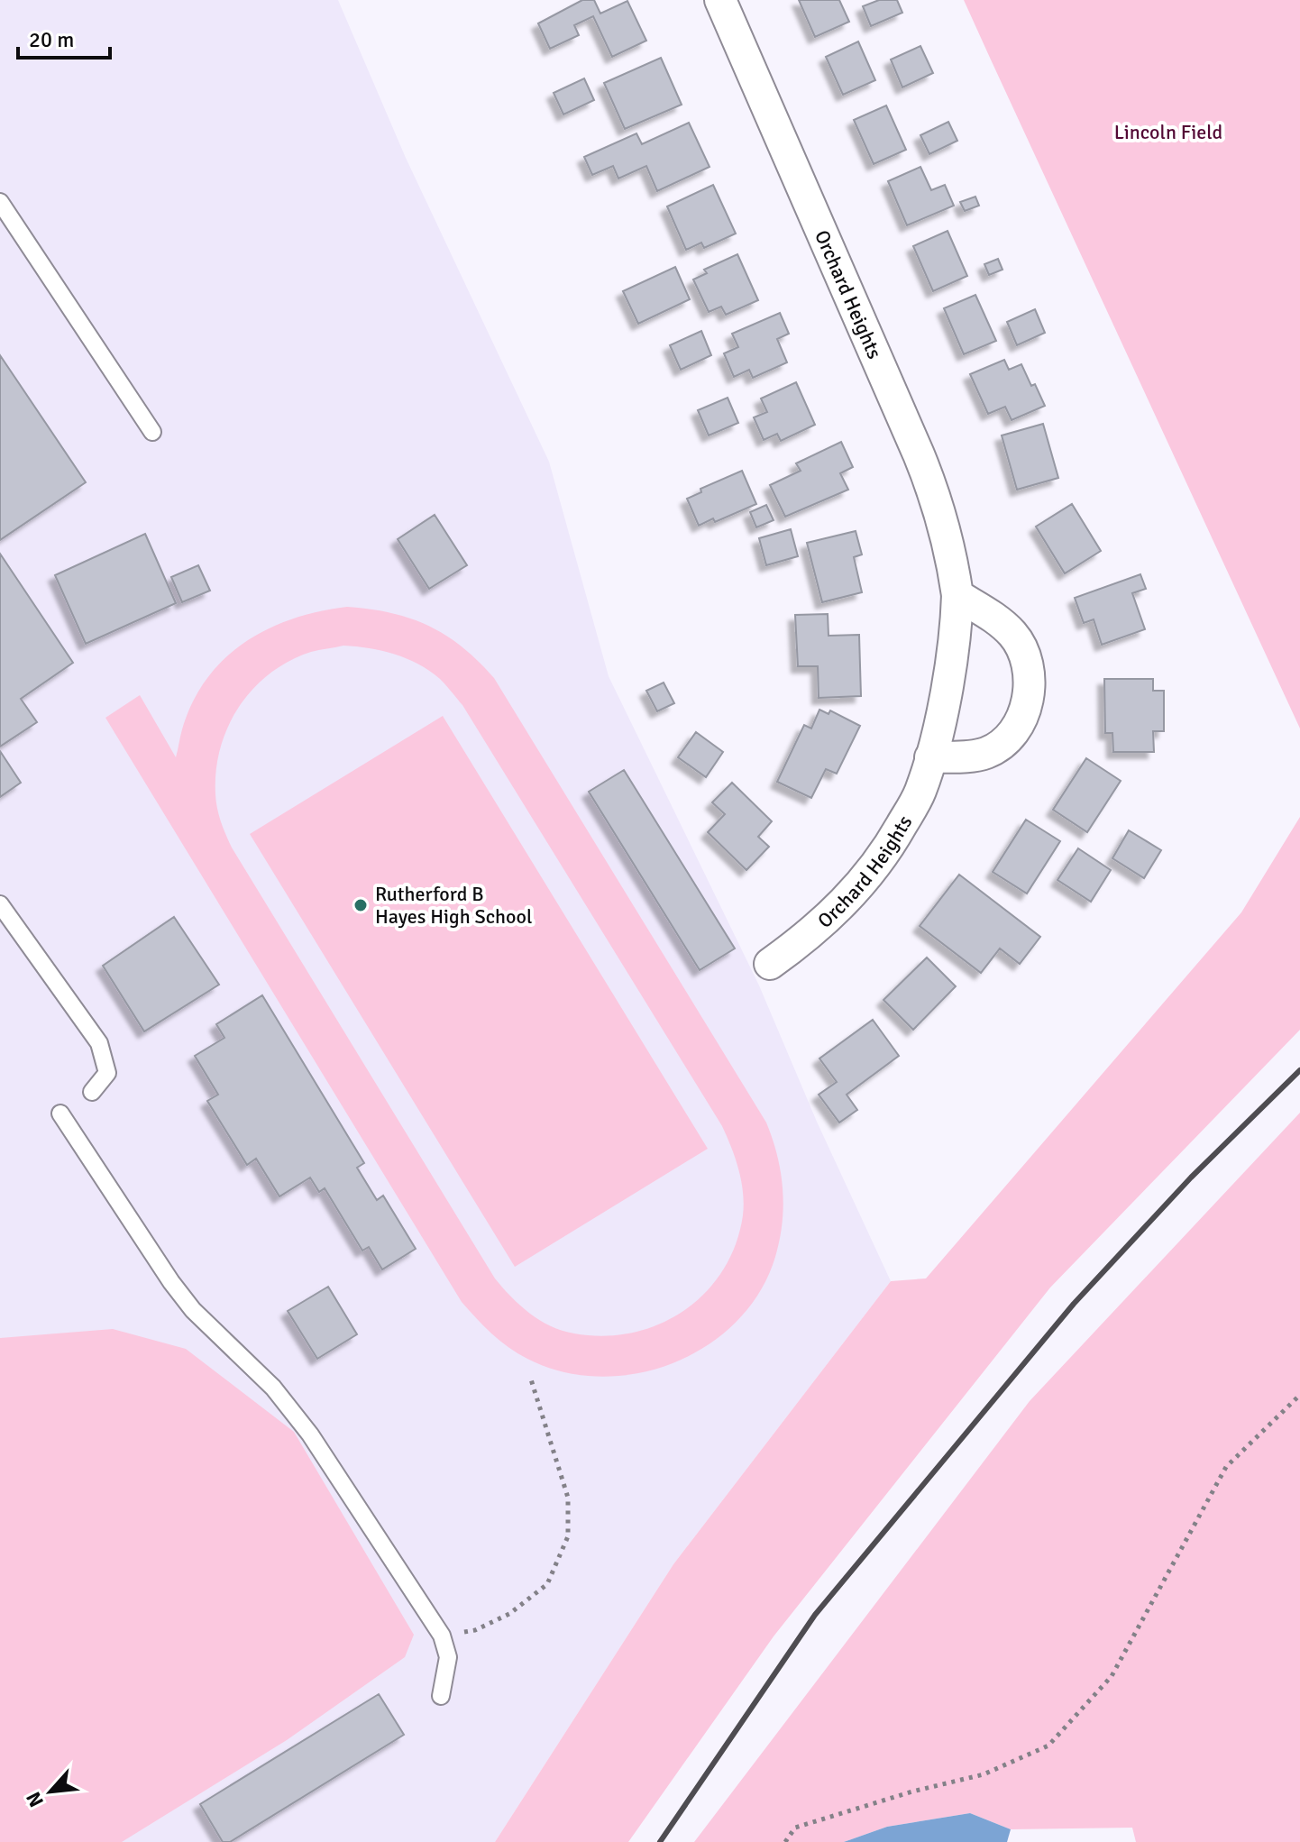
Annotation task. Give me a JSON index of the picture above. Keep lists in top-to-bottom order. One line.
{"streets":{"street":["Orchard Heights"]},"parks":["Lincoln Field"],"places":["Rutherford B Hayes High School"],"scale_bar":"20 m","north":"bottom left"}
